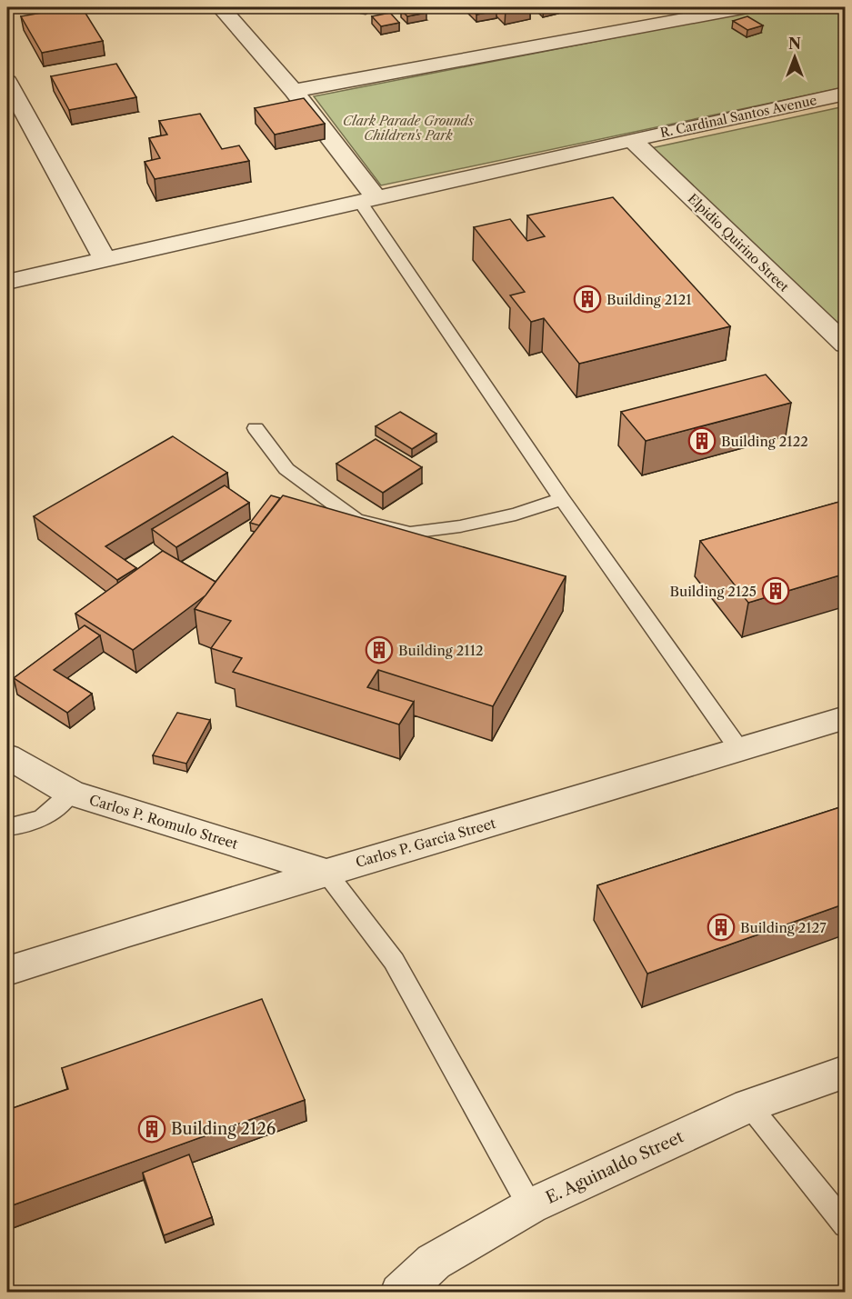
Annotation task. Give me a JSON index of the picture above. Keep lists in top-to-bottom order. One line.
{"streets":{"street":["R. Cardinal Santos Avenue","Elpidio Quirino Street","Carlos P. Romulo Street","Carlos P. Garcia Street","E. Aguinaldo Street"]},"crossings":[["R. Cardinal Santos Avenue","Elpidio Quirino Street"],["Carlos P. Romulo Street","Carlos P. Garcia Street"]],"parks":["Clark Parade Grounds Children's Park"],"places":{"building":["Building 2121","Building 2122","Building 2125","Building 2112","Building 2127","Building 2126"]},"north":"top"}
